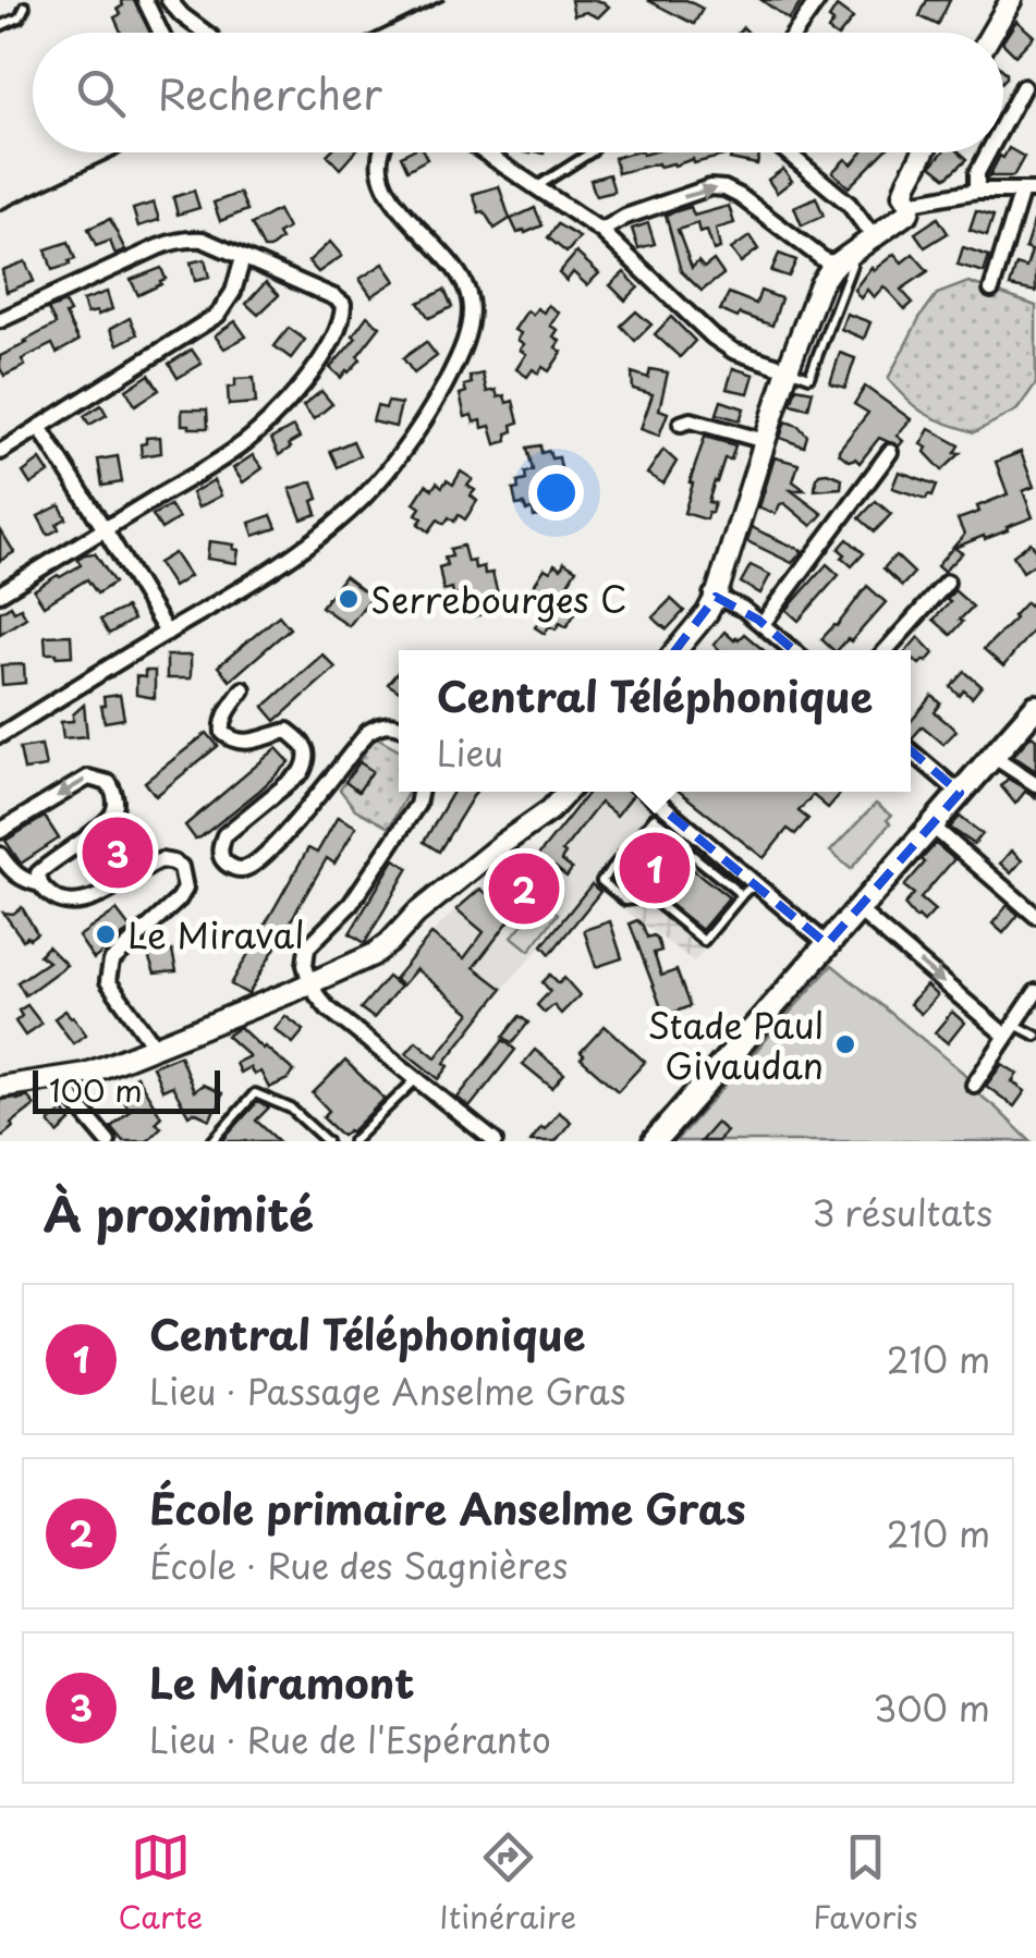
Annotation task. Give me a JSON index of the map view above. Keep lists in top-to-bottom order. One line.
{"places":["Serrebourges C","Le Miraval","Stade Paul Givaudan"],"scale_bar":"100 m","page":{"search":"Rechercher","popup":["Central Téléphonique","Lieu"],"pins":["3","1","2"],"scale":"100 m","heading":["À proximité","3 résultats"],"list":[{"mark":"1","name":"Central Téléphonique","note":"Lieu · Passage Anselme Gras","value":"210 m"},{"mark":"2","name":"École primaire Anselme Gras","note":"École · Rue des Sagnières","value":"210 m"},{"mark":"3","name":"Le Miramont","note":"Lieu · Rue de l'Espéranto","value":"300 m"}],"nav":["Carte","Itinéraire","Favoris"]}}
